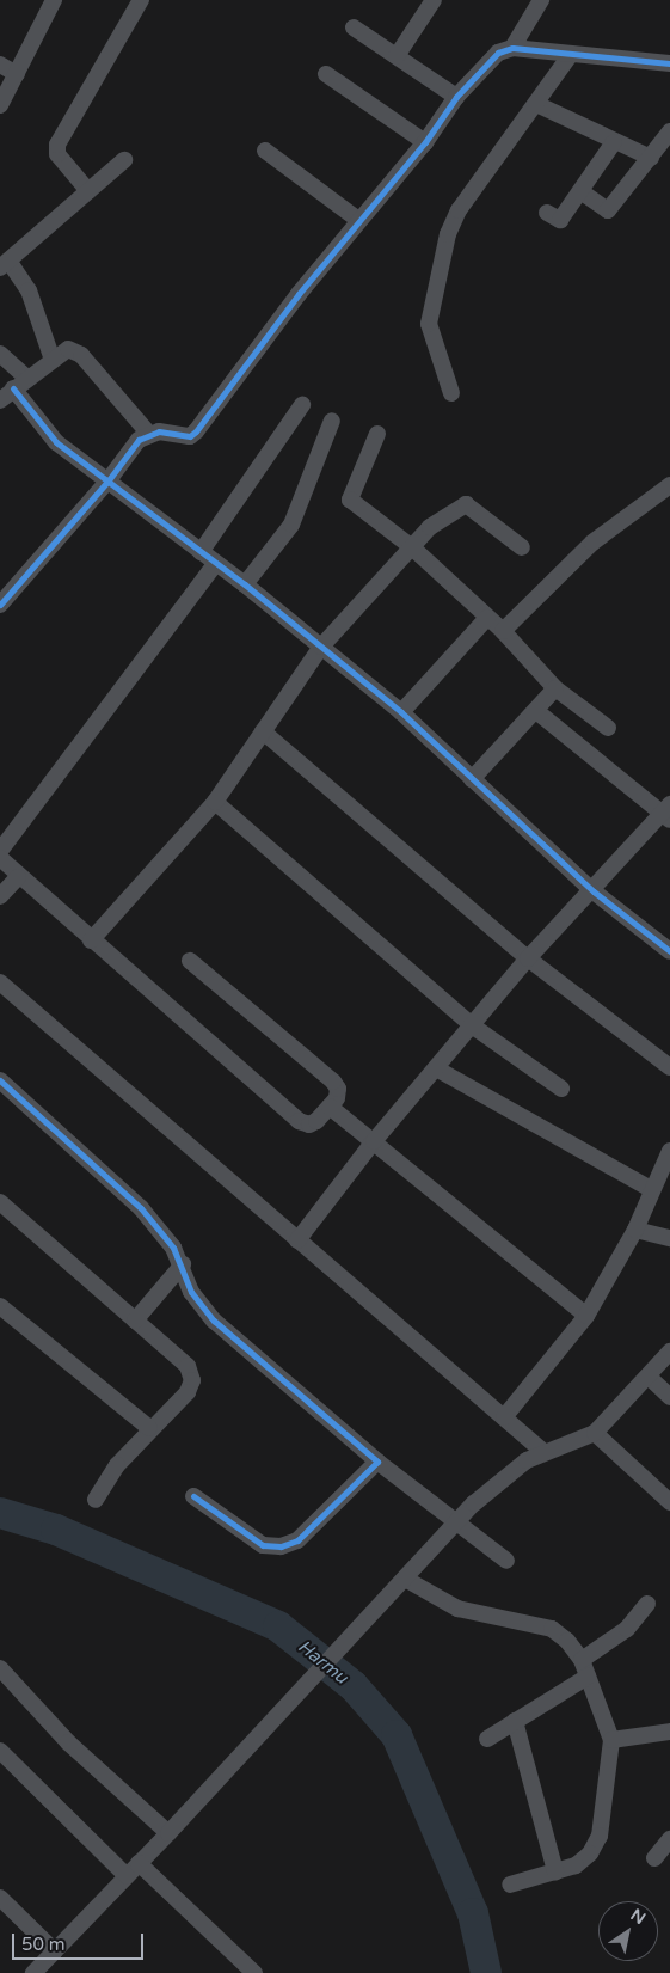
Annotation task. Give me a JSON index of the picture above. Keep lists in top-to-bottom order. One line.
{"water":["Harmu"],"scale_bar":"50 m","north":"top right"}
